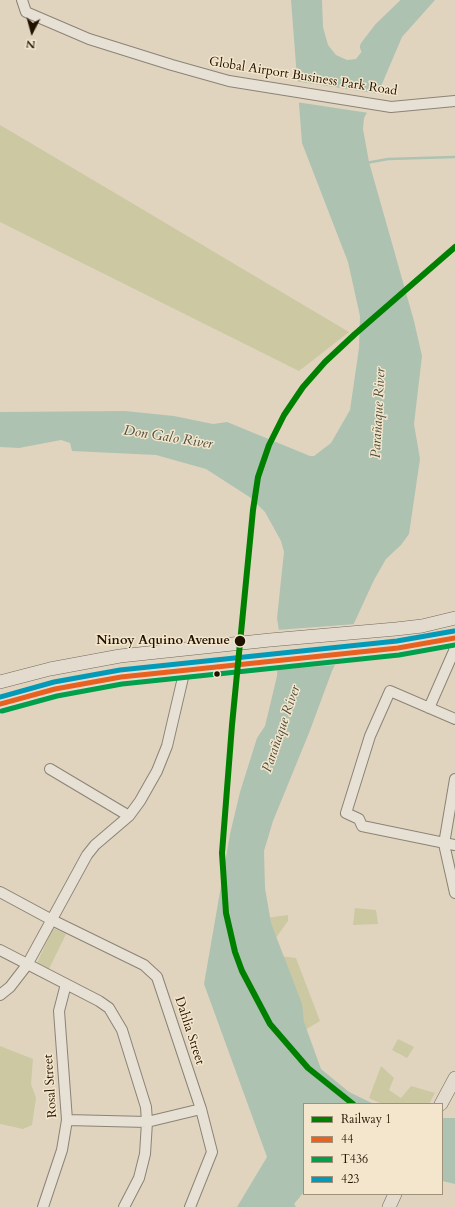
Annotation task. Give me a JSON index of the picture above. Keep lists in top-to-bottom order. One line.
{"streets":{"street":["Global Airport Business Park Road","Dahlia Street","Rosal Street"]},"water":["Parañaque River","Don Galo River"],"places":["Ninoy Aquino Avenue"],"lines":["rail line 1","transit line 423","transit line 44","transit line T436"],"legend":["Railway 1","44","T436","423"],"north":"bottom"}
